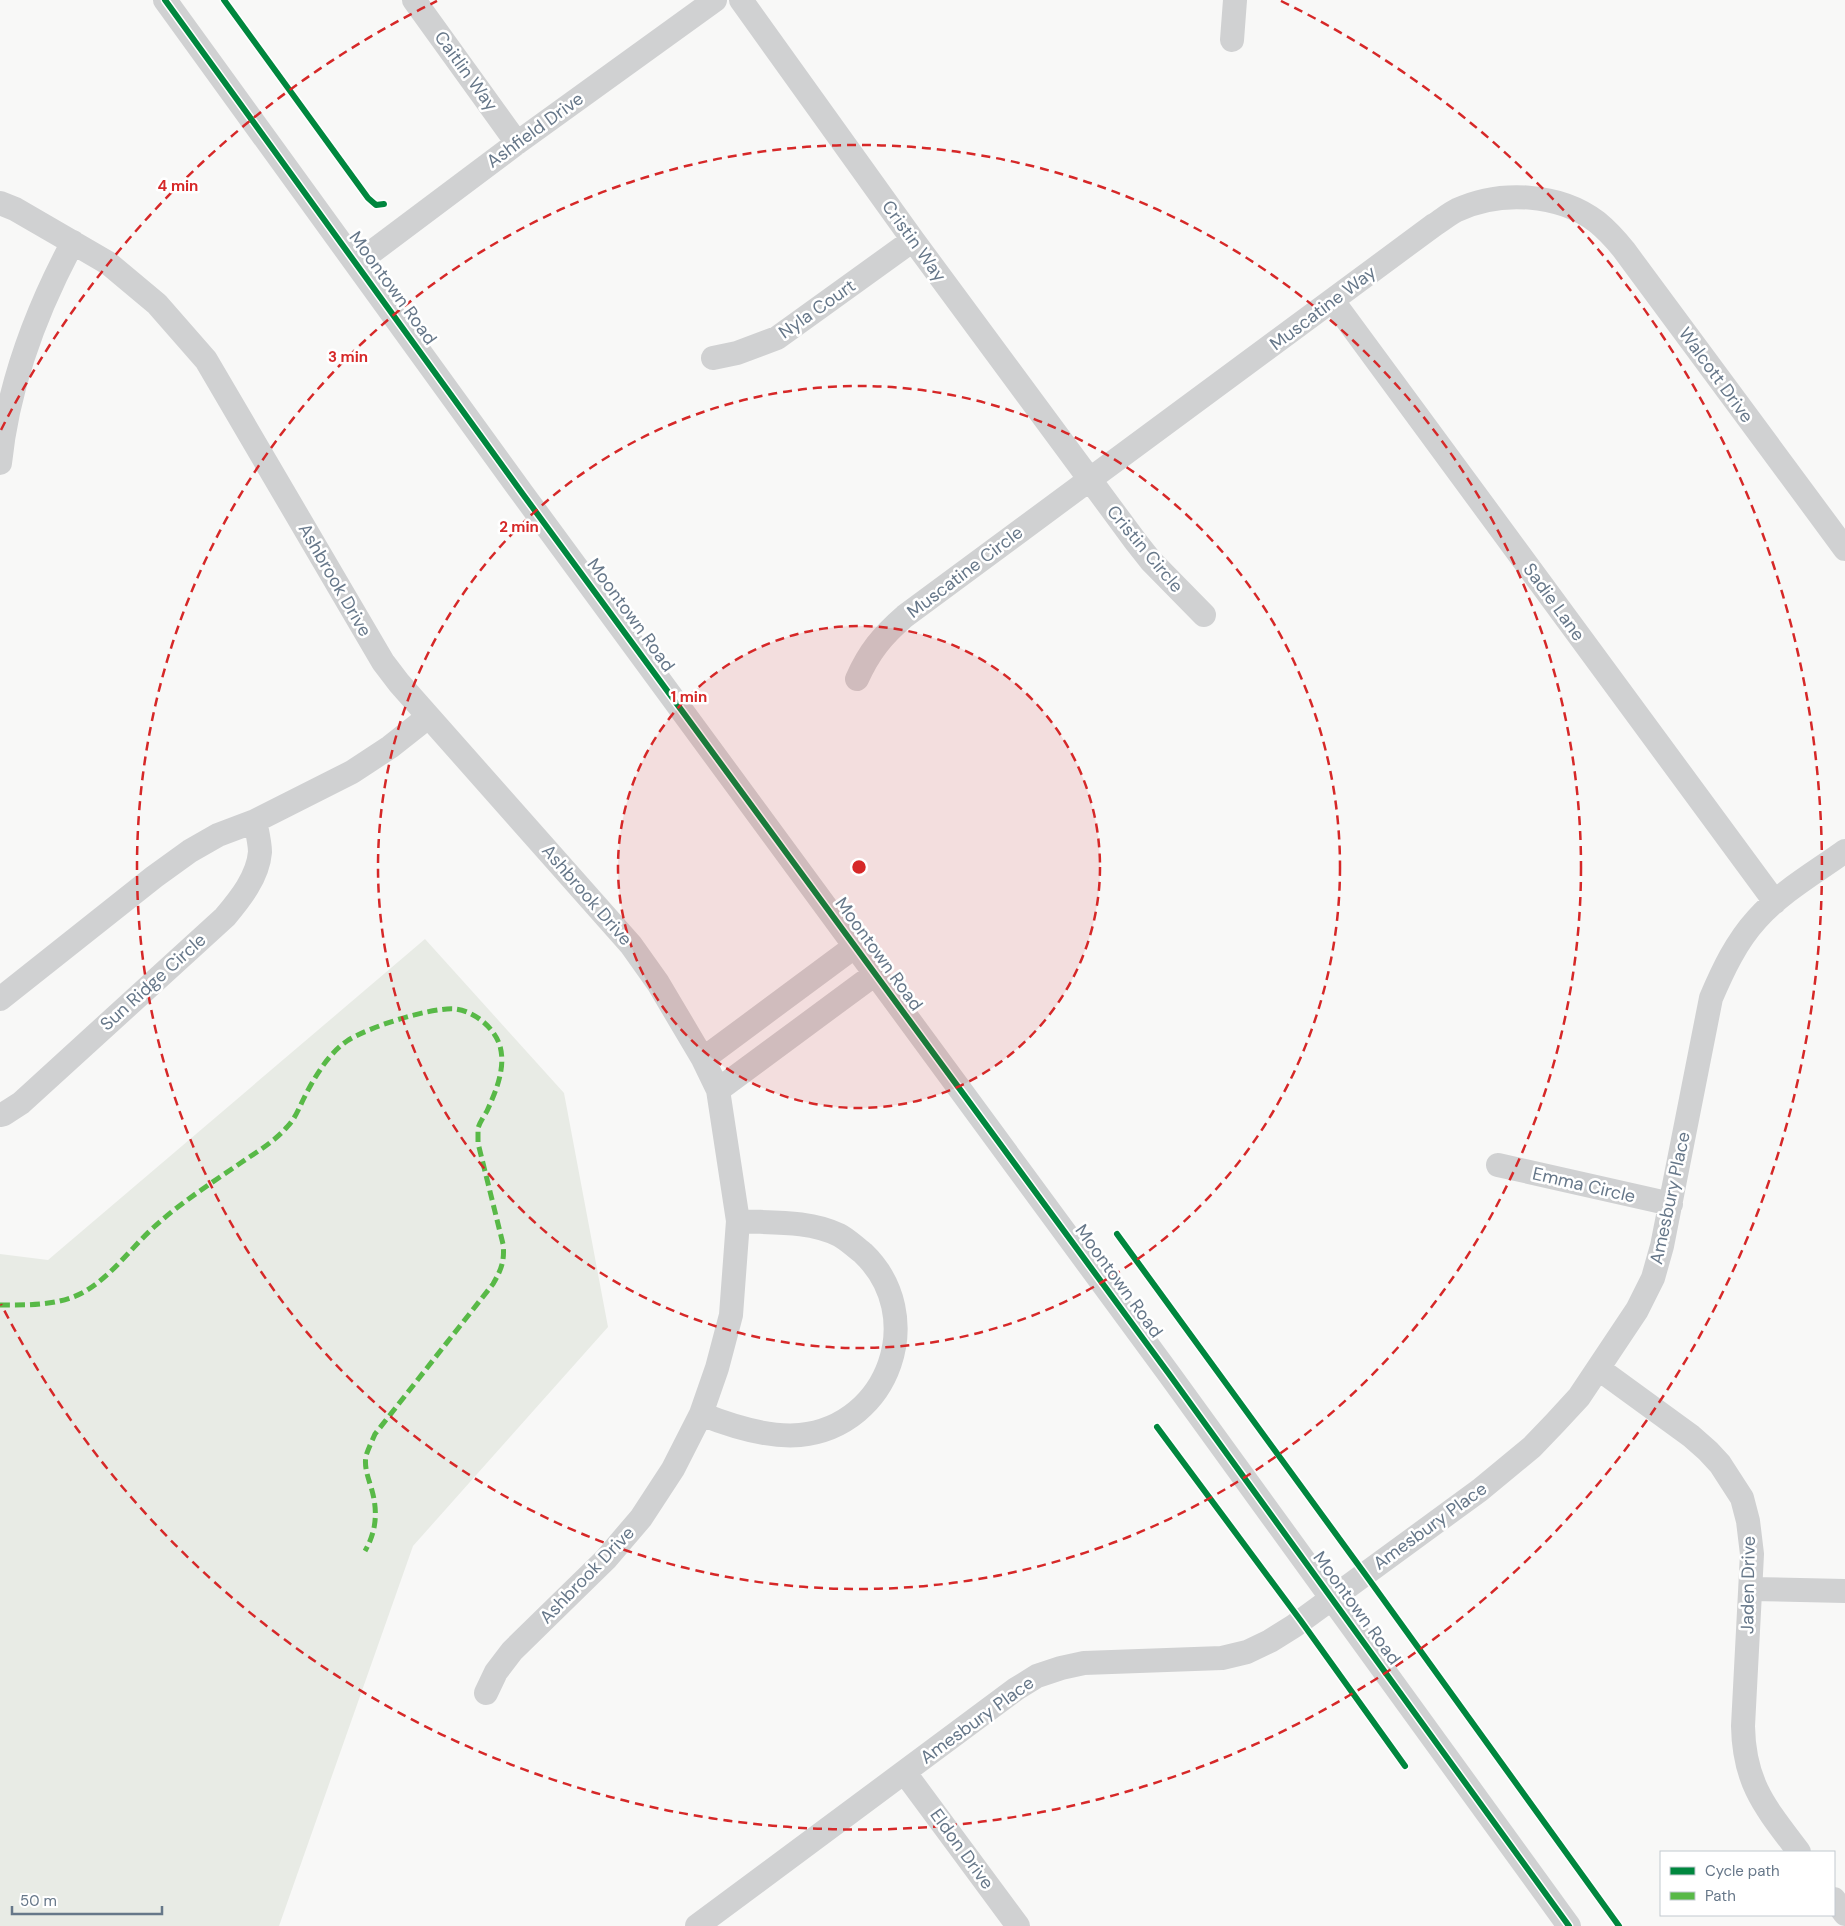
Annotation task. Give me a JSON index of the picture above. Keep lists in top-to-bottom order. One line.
{"streets":{"street":["Caitlin Way","Ashfield Drive","Cristin Way","Moontown Road","Muscatine Way","Nyla Court","Walcott Drive","Cristin Circle","Muscatine Circle","Ashbrook Drive","Sadie Lane","Sun Ridge Circle","Emma Circle","Amesbury Place","Jaden Drive","Eldon Drive"]},"crossings":[["Caitlin Way","Ashfield Drive"],["Ashfield Drive","Moontown Road"],["Cristin Way","Muscatine Way"],["Cristin Way","Nyla Court"],["Cristin Way","Cristin Circle"],["Cristin Way","Muscatine Circle"],["Moontown Road","Amesbury Place"],["Muscatine Way","Walcott Drive"],["Muscatine Way","Cristin Circle"],["Muscatine Way","Muscatine Circle"],["Muscatine Way","Sadie Lane"],["Cristin Circle","Muscatine Circle"],["Sadie Lane","Amesbury Place"],["Emma Circle","Amesbury Place"],["Amesbury Place","Jaden Drive"],["Amesbury Place","Eldon Drive"]],"legend":["Cycle path","Path"],"scale_bar":"50 m","rings":["4 min","3 min","2 min","1 min"]}
